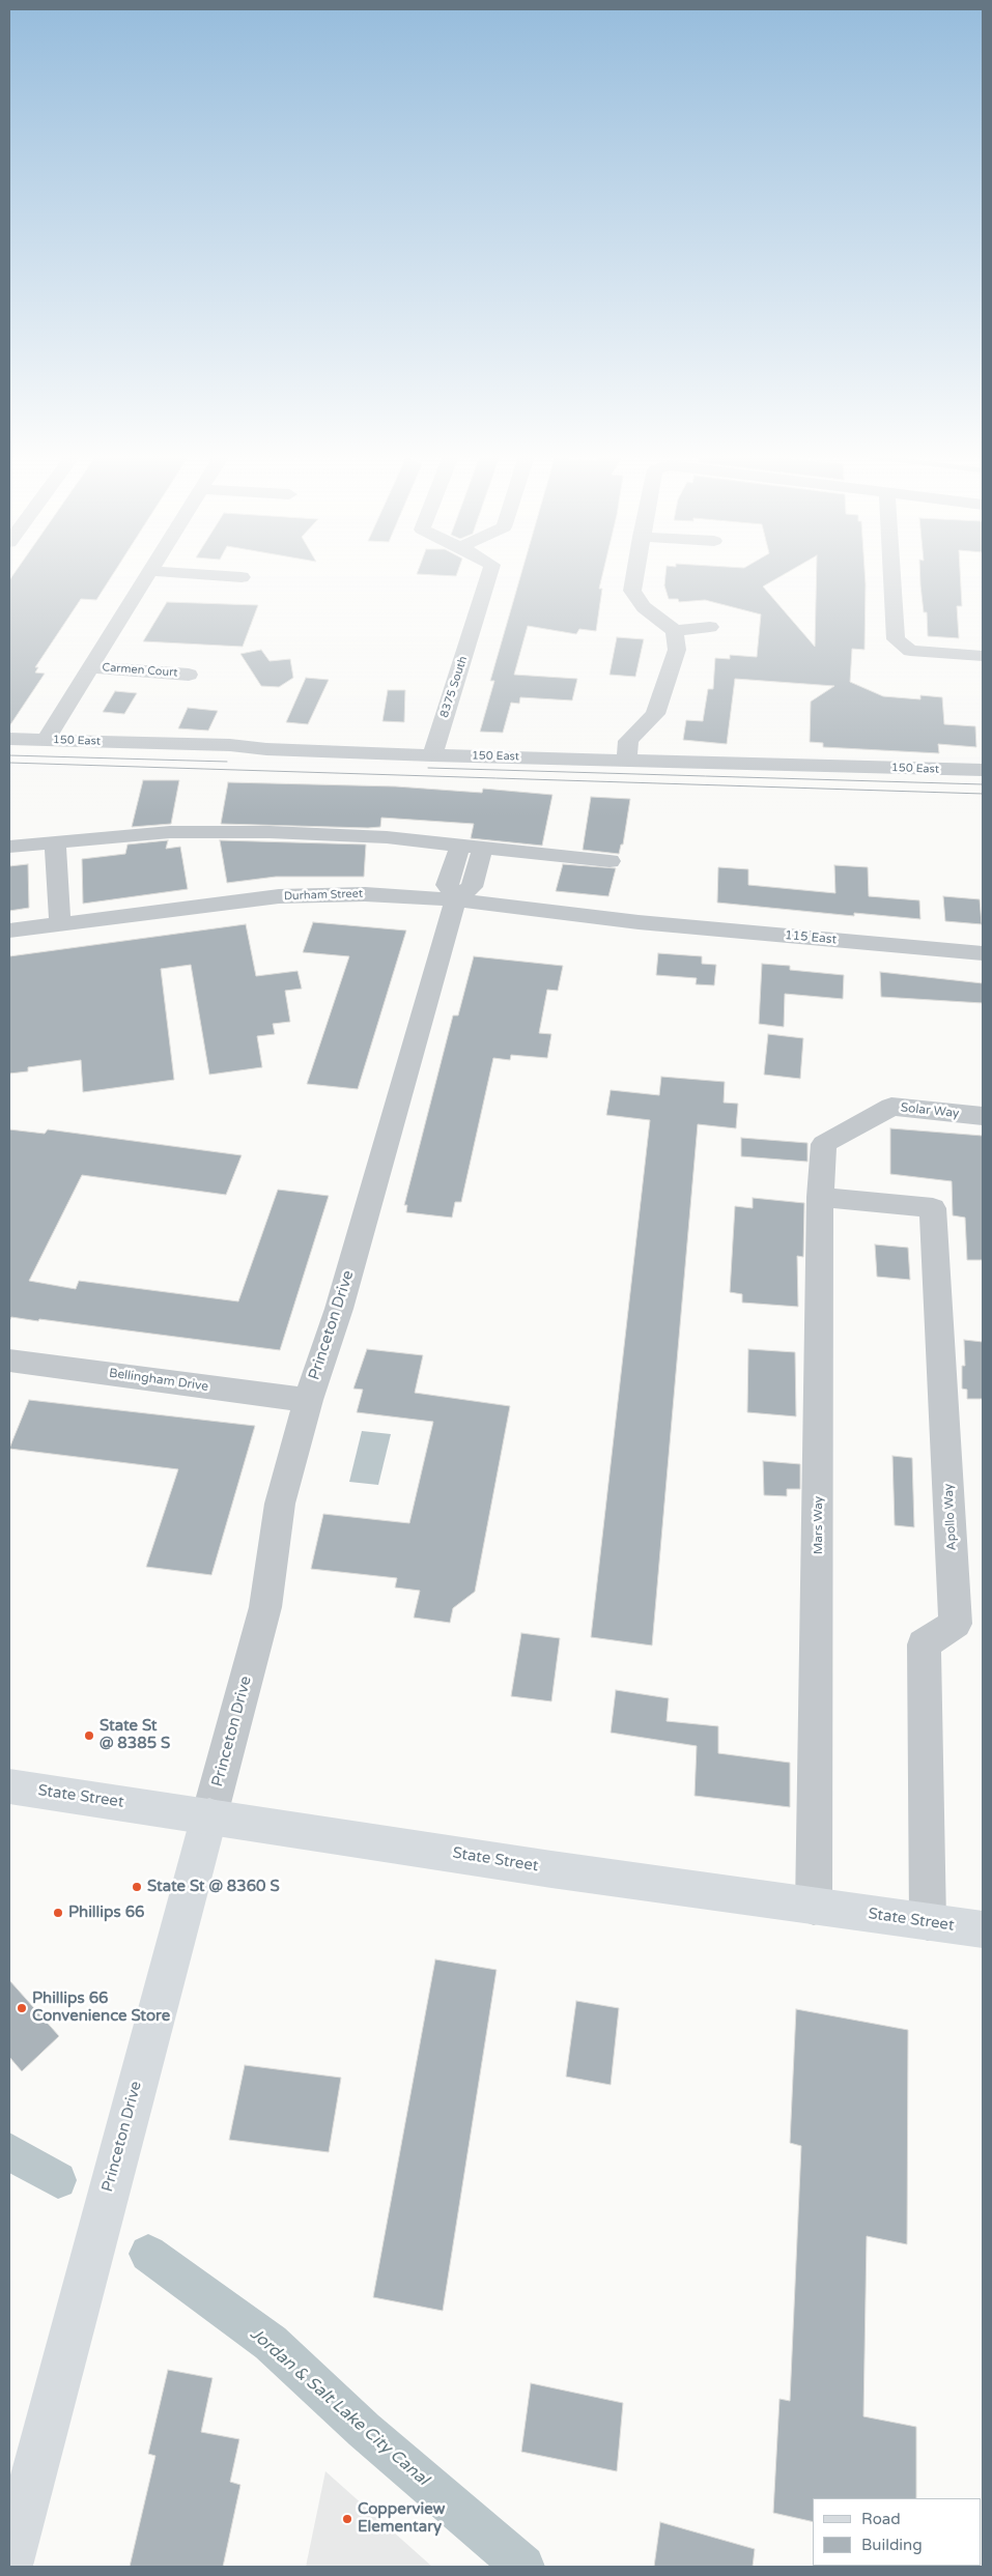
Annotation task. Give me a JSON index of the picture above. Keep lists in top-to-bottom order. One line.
{"streets":{"main road":["Princeton Drive","State Street"],"street":["Carmen Court","8375 South","150 East","Durham Street","115 East","Solar Way","Bellingham Drive","Apollo Way","Mars Way"]},"crossings":[["8375 South","150 East"],["Durham Street","115 East"],["Durham Street","Princeton Drive"],["Solar Way","Mars Way"],["Princeton Drive","Bellingham Drive"],["Princeton Drive","State Street"],["Apollo Way","Mars Way"],["Apollo Way","State Street"],["Mars Way","State Street"]],"water":["Jordan & Salt Lake City Canal"],"places":["State St @ 8385 S","State St @ 8360 S","Phillips 66","Phillips 66 Convenience Store","Copperview Elementary"],"legend":["Road","Building"]}
